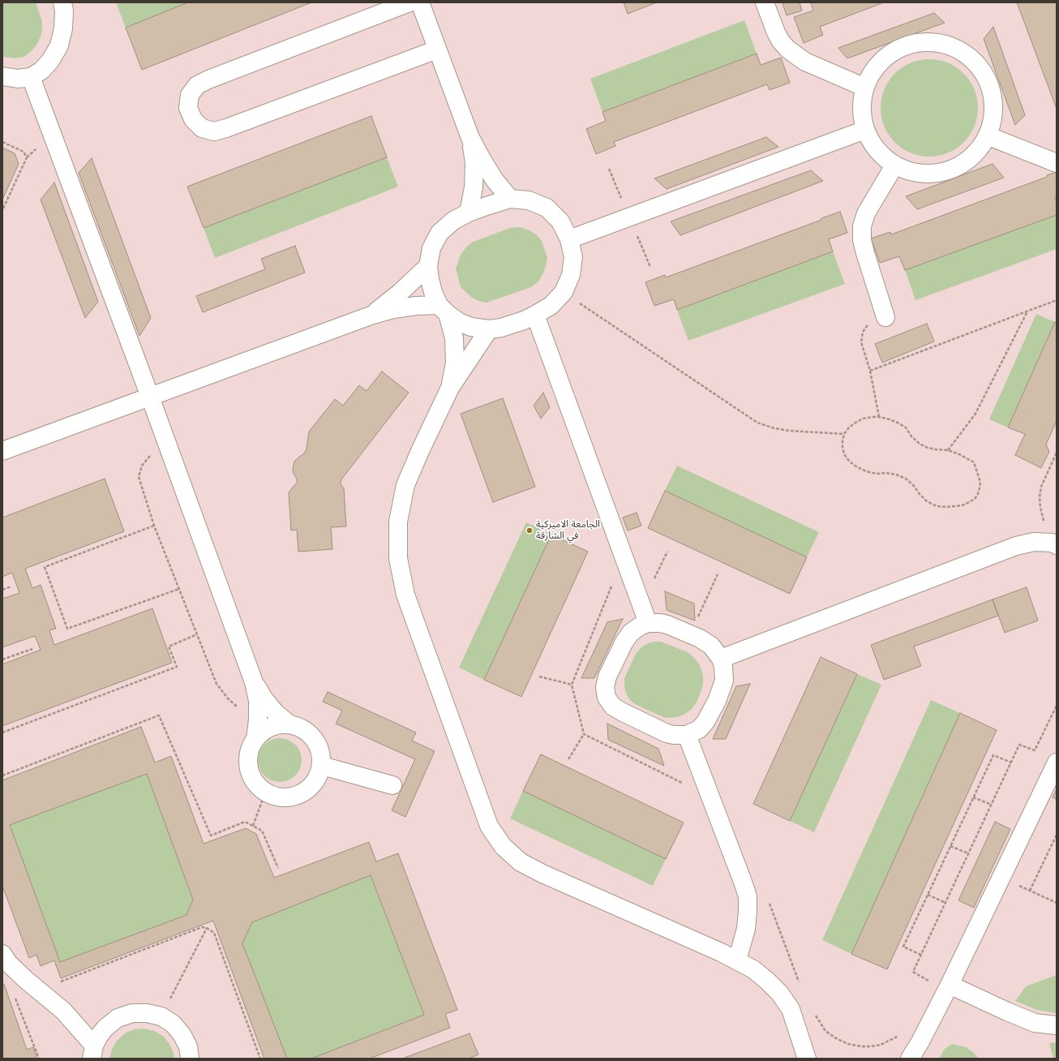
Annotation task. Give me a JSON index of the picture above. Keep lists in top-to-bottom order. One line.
{"places":["الجامعة الاميركية في الشارقة"]}
